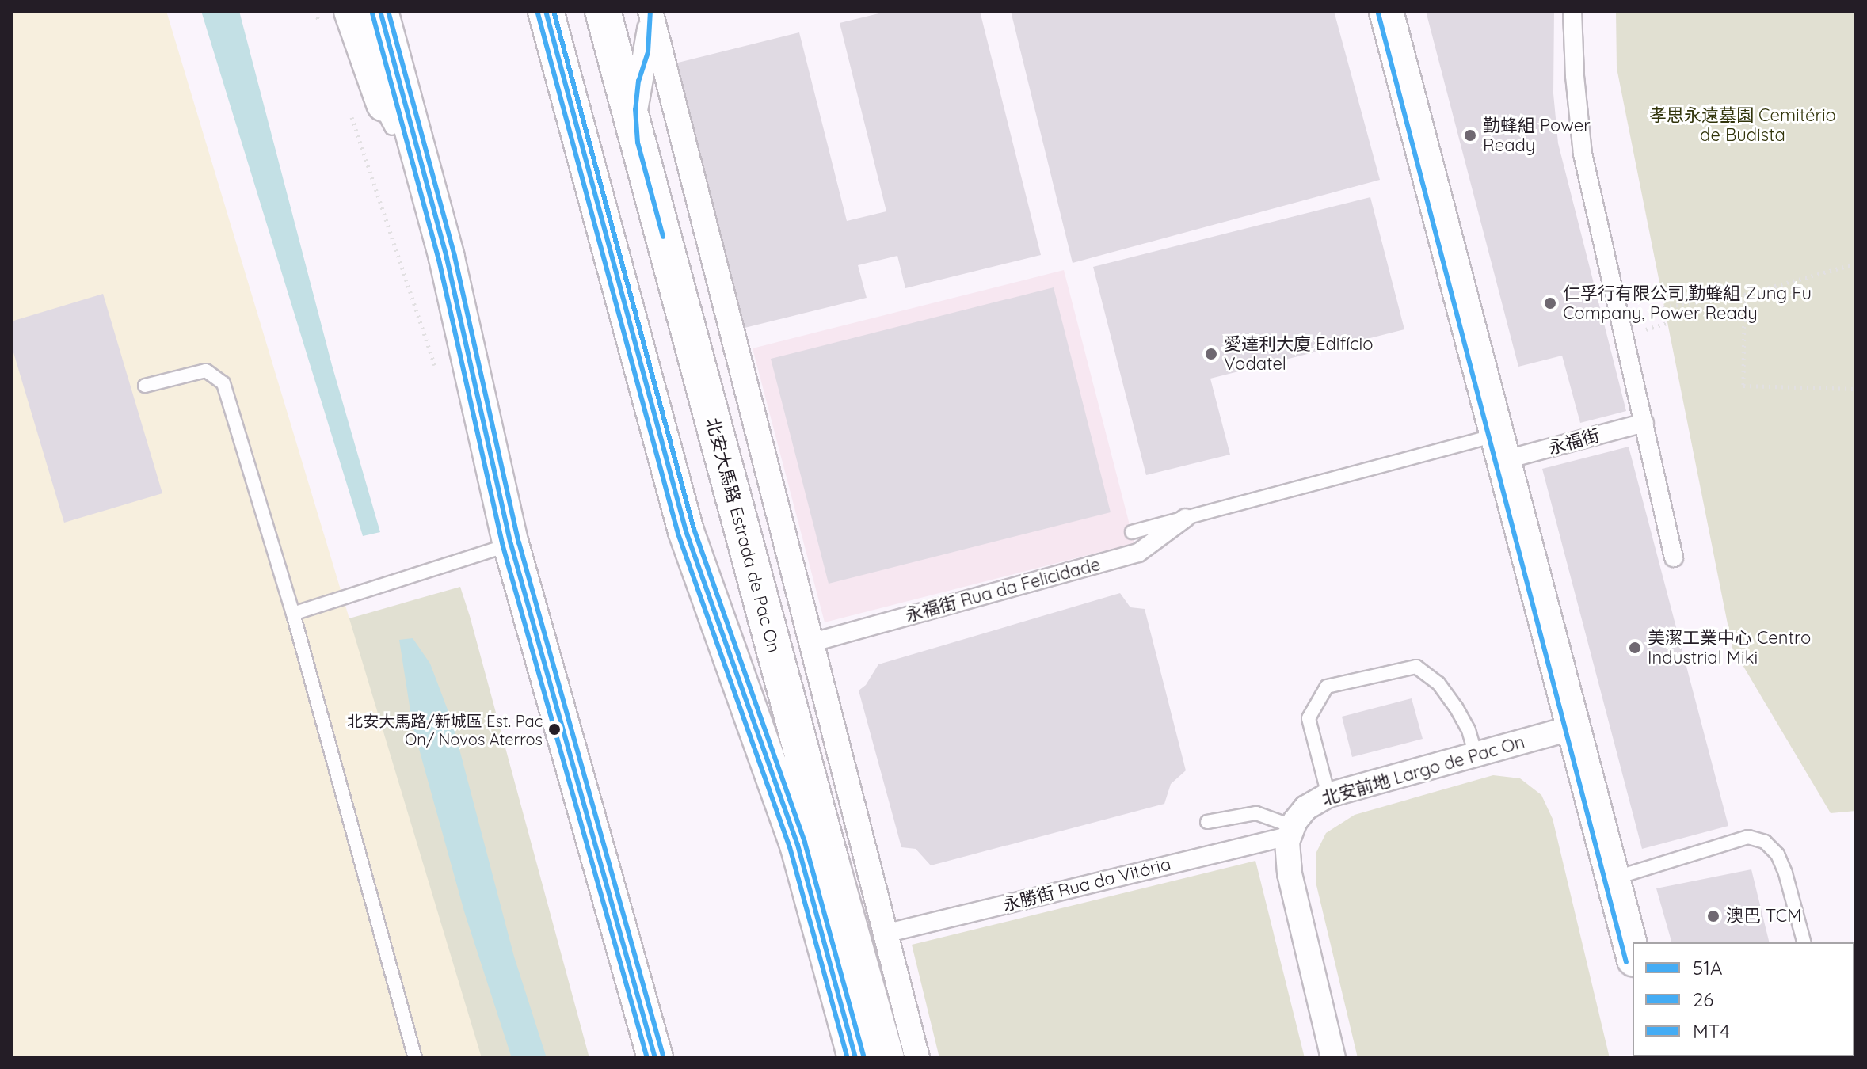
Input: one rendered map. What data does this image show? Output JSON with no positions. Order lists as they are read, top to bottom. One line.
{"streets":{"main road":["北安大馬路 Estrada de Pac On"],"street":["永福街","永福街 Rua da Felicidade","北安前地 Largo de Pac On","永勝街 Rua da Vitória"]},"crossings":[["永福街","永福街 Rua da Felicidade"],["北安前地 Largo de Pac On","永勝街 Rua da Vitória"]],"parks":["孝思永遠墓園 Cemitério de Budista"],"places":["勤蜂組 Power Ready","仁孚行有限公司,勤蜂組 Zung Fu Company, Power Ready","愛達利大廈 Edifício Vodatel","美潔工業中心 Centro Industrial Miki","北安大馬路/新城區 Est. Pac On/ Novos Aterros","澳巴 TCM"],"lines":["transit line 51A","transit line MT4","transit line 26"],"legend":["51A","26","MT4"]}
